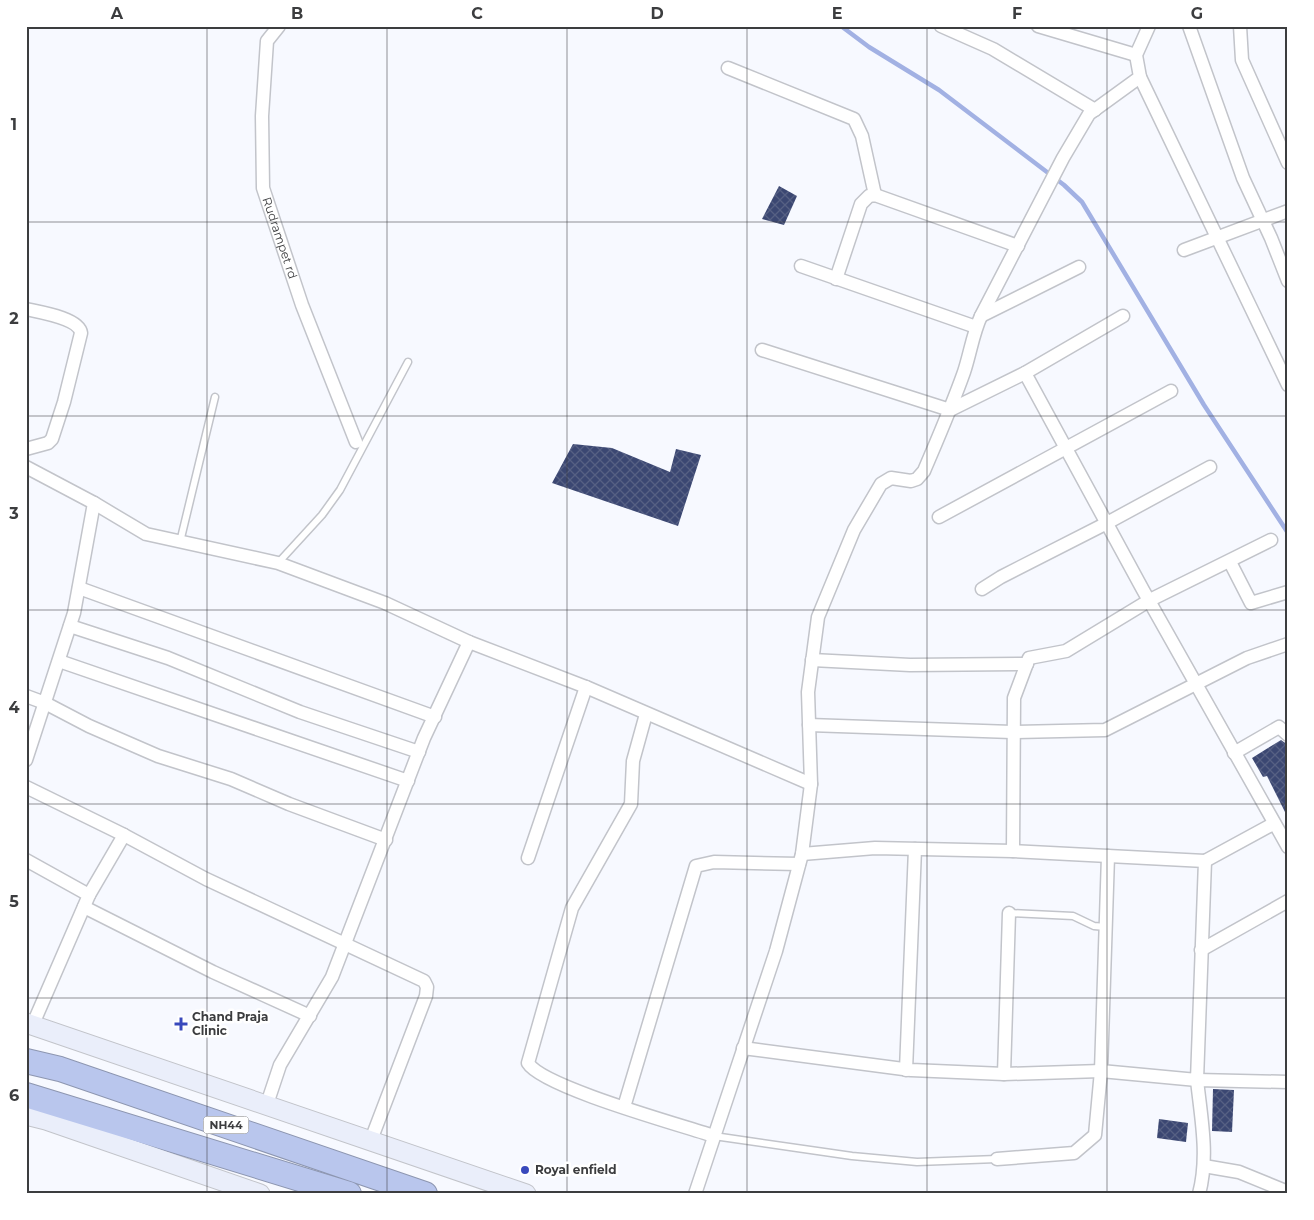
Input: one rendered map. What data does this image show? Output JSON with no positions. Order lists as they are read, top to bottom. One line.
{"streets":{"highway":["NH44"],"street":["Rudrampet rd"]},"places":{"health":["Chand Praja Clinic"],"other":["Royal enfield"]},"grid":{"columns":["A","B","C","D","E","F","G"],"rows":["1","2","3","4","5","6"]}}
